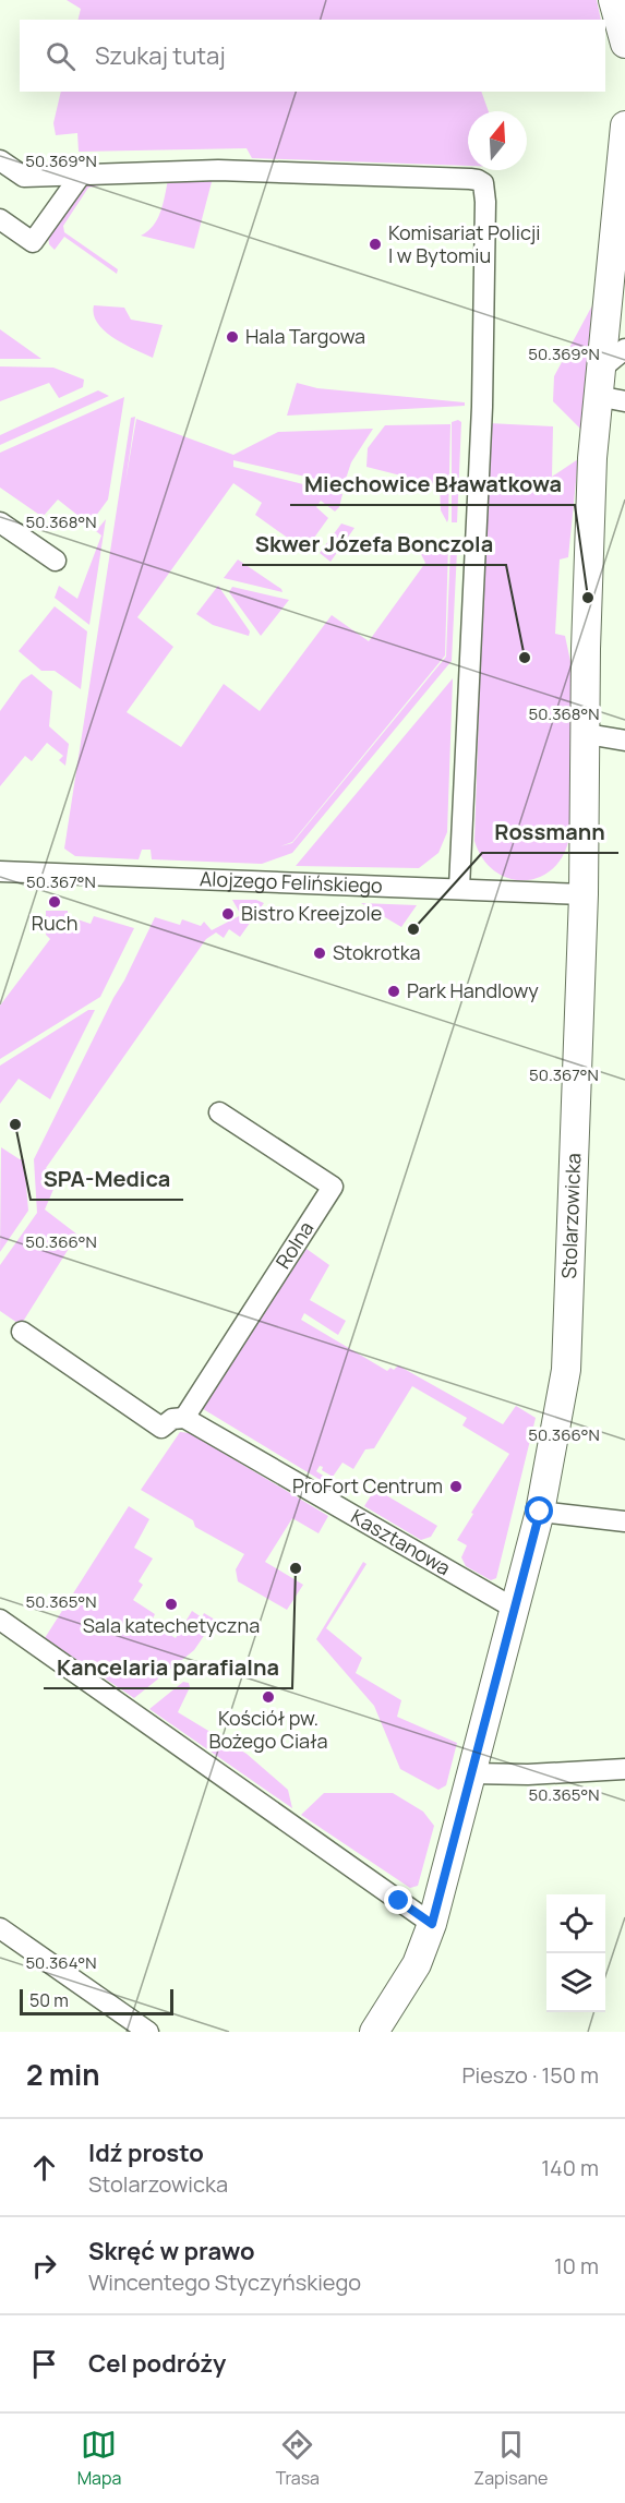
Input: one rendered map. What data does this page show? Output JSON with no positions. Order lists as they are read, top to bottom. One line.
{"streets":{"street":["Alojzego Felińskiego","Stolarzowicka","Rolna","Kasztanowa"]},"crossings":[["Alojzego Felińskiego","Stolarzowicka"],["Stolarzowicka","Kasztanowa"],["Rolna","Kasztanowa"]],"places":["Komisariat Policji I w Bytomiu","Hala Targowa","Miechowice Bławatkowa","Skwer Józefa Bonczola","Ruch","Bistro Kreejzole","Rossmann","Stokrotka","Park Handlowy","SPA-Medica","ProFort Centrum","Kancelaria parafialna","Sala katechetyczna","Kościół pw. Bożego Ciała"],"scale_bar":"50 m","north":"top","page":{"search":"Szukaj tutaj","scale":"50 m","heading":["2 min","Pieszo · 150 m"],"list":[["Idź prosto","Stolarzowicka","140 m"],["Skręć w prawo","Wincentego Styczyńskiego","10 m"],"Cel podróży"],"nav":["Mapa","Trasa","Zapisane"]},"coordinates":["50.369°N","50.368°N","50.367°N","50.366°N","50.365°N","50.364°N"]}
